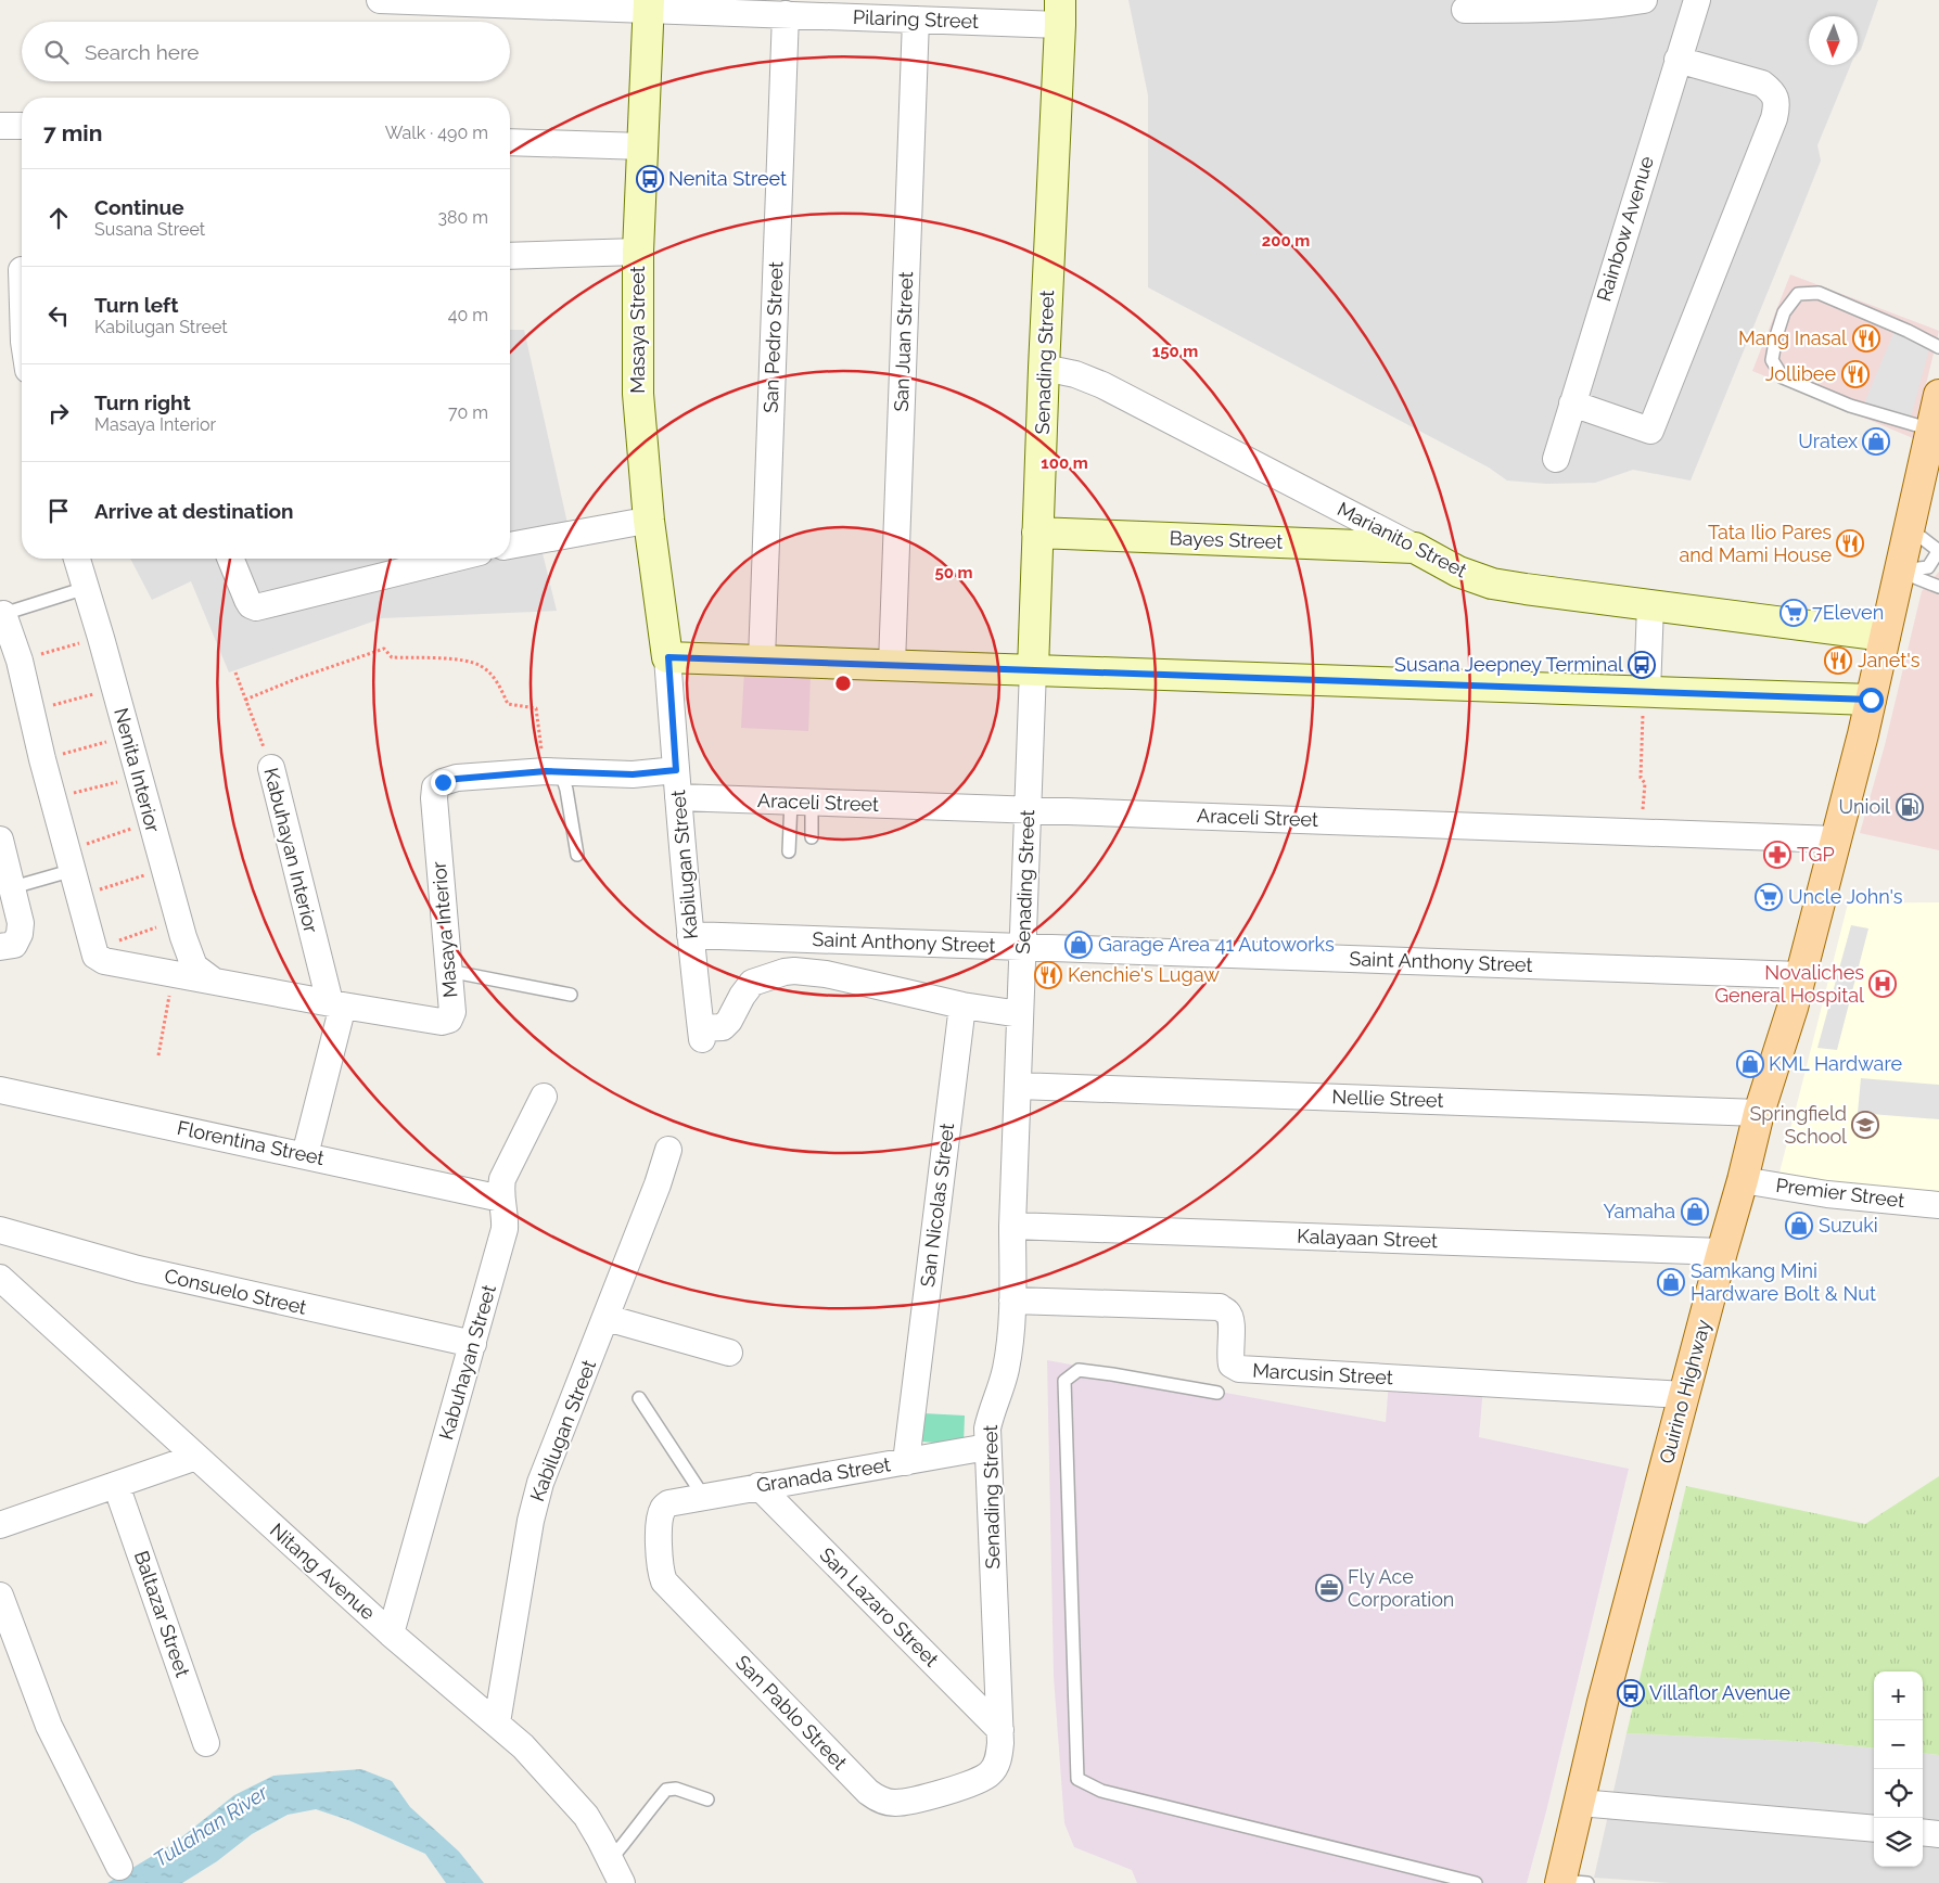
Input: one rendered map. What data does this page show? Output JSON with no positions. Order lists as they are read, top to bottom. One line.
{"streets":{"main road":["Quirino Highway"],"street":["Pilaring Street","Rainbow Avenue","Masaya Street","San Pedro Street","San Juan Street","Senading Street","Bayes Street","Marianito Street","Nenita Interior","Araceli Street","Kabuhayan Interior","Kabilugan Street","Masaya Interior","Saint Anthony Street","Nellie Street","Florentina Street","Premier Street","San Nicolas Street","Kalayaan Street","Consuelo Street","Kabuhayan Street","Marcusin Street","Granada Street","Nitang Avenue","San Lazaro Street","Baltazar Street","San Pablo Street"]},"crossings":[["Pilaring Street","Masaya Street"],["Pilaring Street","San Pedro Street"],["Pilaring Street","San Juan Street"],["Pilaring Street","Senading Street"],["Masaya Street","Kabilugan Street"],["Senading Street","Bayes Street"],["Senading Street","Marianito Street"],["Senading Street","Araceli Street"],["Senading Street","Saint Anthony Street"],["Senading Street","Nellie Street"],["Senading Street","Kalayaan Street"],["Senading Street","Marcusin Street"],["Senading Street","Granada Street"],["Senading Street","San Lazaro Street"],["Senading Street","San Pablo Street"],["Bayes Street","Marianito Street"],["Marianito Street","Quirino Highway"],["Nenita Interior","Masaya Interior"],["Araceli Street","Kabilugan Street"],["Araceli Street","Quirino Highway"],["Kabuhayan Interior","Masaya Interior"],["Kabuhayan Interior","Florentina Street"],["Kabilugan Street","Masaya Interior"],["Kabilugan Street","Saint Anthony Street"],["Kabilugan Street","San Nicolas Street"],["Kabilugan Street","Nitang Avenue"],["Saint Anthony Street","Quirino Highway"],["Nellie Street","Quirino Highway"],["Florentina Street","Kabuhayan Street"],["Premier Street","Quirino Highway"],["San Nicolas Street","Granada Street"],["Kalayaan Street","Quirino Highway"],["Consuelo Street","Kabuhayan Street"],["Kabuhayan Street","Nitang Avenue"],["Marcusin Street","Quirino Highway"],["Granada Street","San Lazaro Street"],["Granada Street","San Pablo Street"]],"water":["Tullahan River"],"places":{"bus stop":["Nenita Street","Susana Jeepney Terminal","Villaflor Avenue"],"restaurant":["Mang Inasal","Jollibee","Tata Ilio Pares and Mami House","Janet's","Kenchie's Lugaw"],"shop":["Uratex","Garage Area 41 Autoworks","KML Hardware","Yamaha","Suzuki","Samkang Mini Hardware Bolt & Nut"],"supermarket":["7Eleven","Uncle John's"],"fuel station":["Unioil"],"pharmacy":["TGP"],"hospital":["Novaliches General Hospital"],"school or university":["Springfield School"],"office":["Fly Ace Corporation"]},"north":"bottom","page":{"search":"Search here","heading":["7 min","Walk · 490 m"],"list":[["Continue","Susana Street","380 m"],["Turn left","Kabilugan Street","40 m"],["Turn right","Masaya Interior","70 m"],"Arrive at destination"],"map_buttons":["+","−"]},"rings":["200 m","150 m","100 m","50 m"]}
